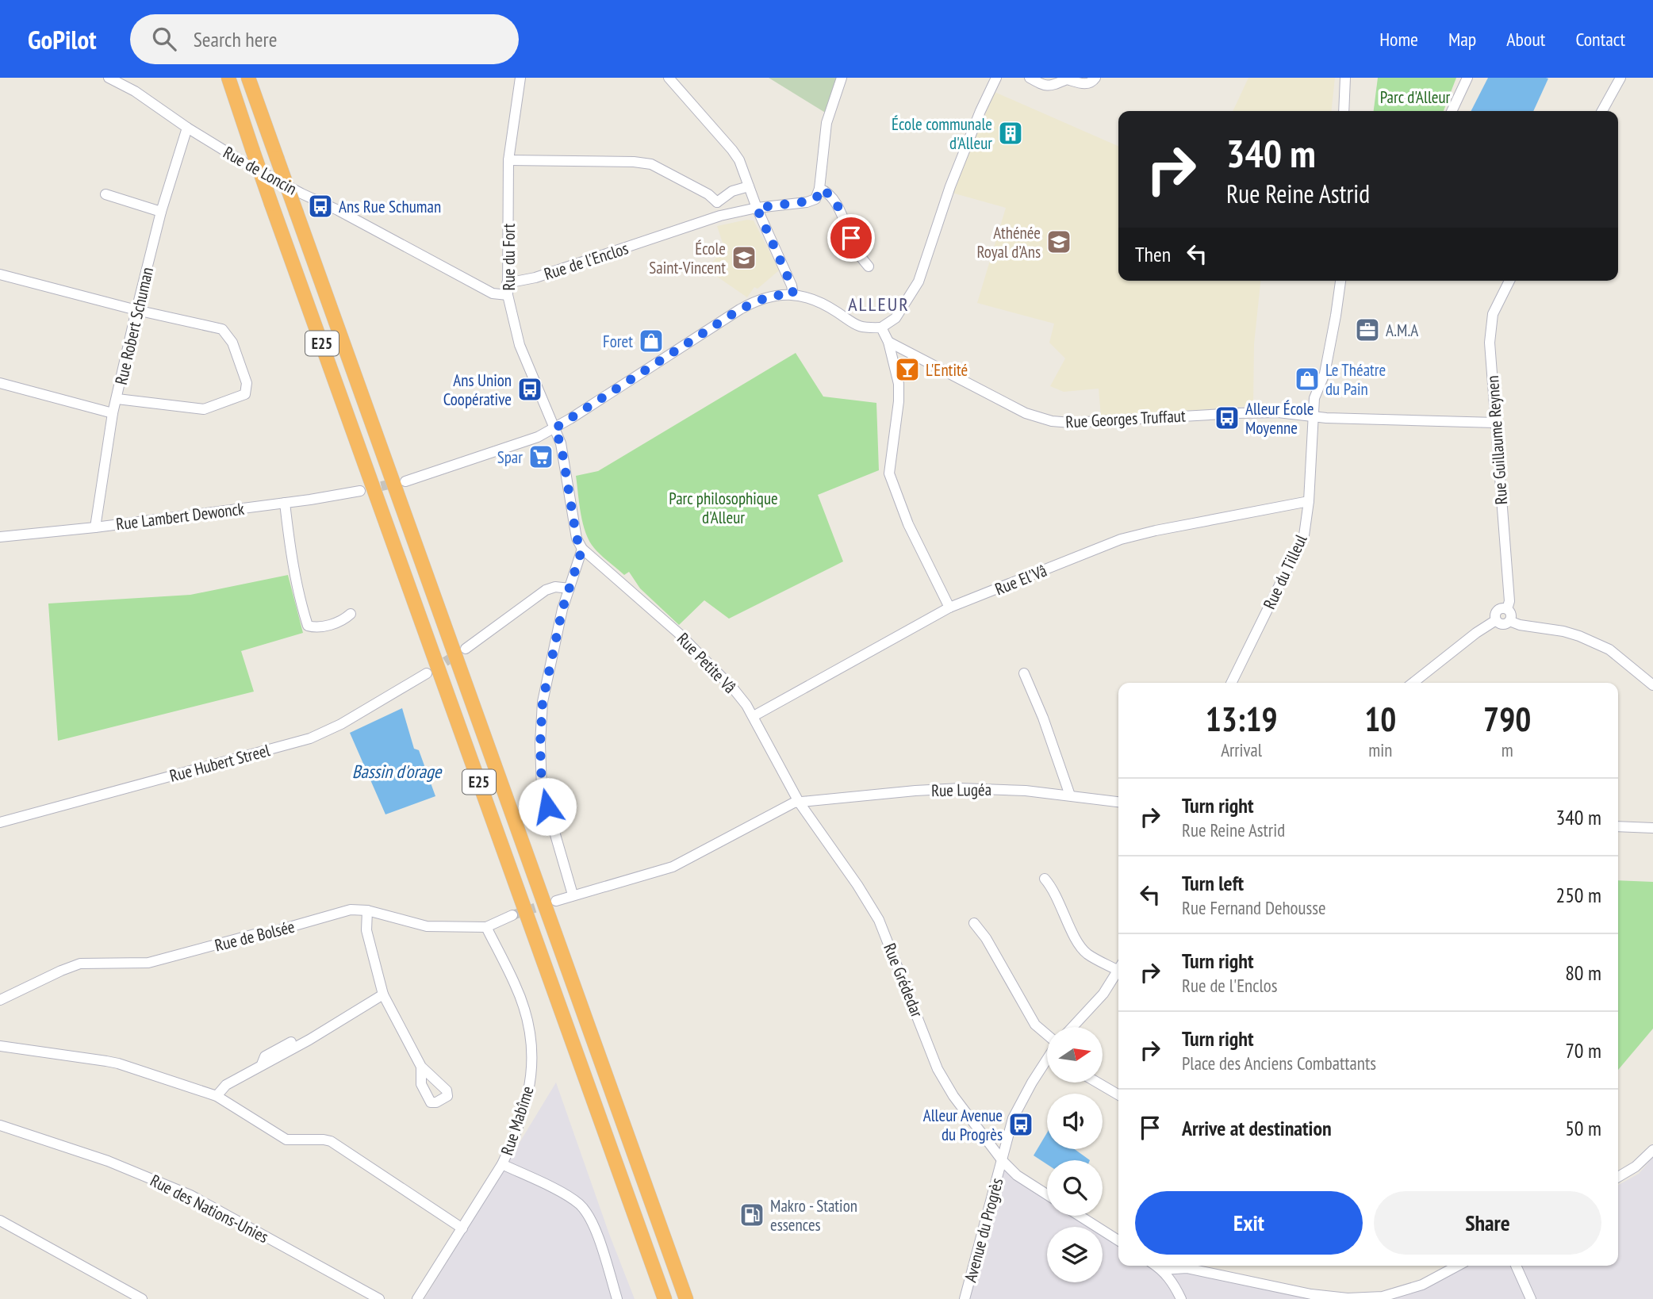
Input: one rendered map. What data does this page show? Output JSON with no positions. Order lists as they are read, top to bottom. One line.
{"streets":{"highway":["E25"],"street":["Rue de Loncin","Rue du Fort","Rue de l'Enclos","Rue Robert Schuman","Rue Georges Truffaut","Rue Guillaume Reynen","Rue Lambert Dewonck","Rue du Tilleul","Rue El'Vâ","Rue Petite Vâ","Rue Hubert Streel","Rue Lugéa","Rue de Bolsée","Rue Grédedar","Rue Mabîme","Rue des Nations-Unies","Avenue du Progrès"]},"crossings":[["Rue de Loncin","Rue du Fort"],["Rue de Loncin","Rue Robert Schuman"],["Rue du Fort","Rue de l'Enclos"],["Rue du Fort","Rue Petite Vâ"],["Rue Robert Schuman","Rue Lambert Dewonck"],["Rue Georges Truffaut","Rue Guillaume Reynen"],["Rue Georges Truffaut","Rue du Tilleul"],["Rue du Tilleul","Rue El'Vâ"],["Rue El'Vâ","Rue Petite Vâ"],["Rue Petite Vâ","Rue Lugéa"],["Rue Petite Vâ","Rue Grédedar"],["Rue Lugéa","Rue Grédedar"],["Rue de Bolsée","Rue Mabîme"],["Rue Grédedar","Avenue du Progrès"]],"districts":["ALLEUR"],"water":["Bassin d'orage"],"parks":["Parc d'Alleur","Parc philosophique d'Alleur"],"places":{"building":["École communale d'Alleur"],"bus stop":["Ans Rue Schuman","Ans Union Coopérative","Alleur École Moyenne","Alleur Avenue du Progrès"],"school or university":["Athénée Royal d’Ans","École Saint-Vincent"],"office":["A.M.A"],"shop":["Foret","Le Théatre du Pain"],"bar":["L'Entité"],"supermarket":["Spar"],"fuel station":["Makro - Station essences"]},"north":"right","page":{"header":"GoPilot","search":"Search here","nav":["Home","Map","About","Contact"],"turn":["340 m","Rue Reine Astrid"],"then":"Then","eta":["13:19","Arrival","10","min","790","m"],"list":[{"name":"Turn right","note":"Rue Reine Astrid","value":"340 m"},{"name":"Turn left","note":"Rue Fernand Dehousse","value":"250 m"},{"name":"Turn right","note":"Rue de l'Enclos","value":"80 m"},{"name":"Turn right","note":"Place des Anciens Combattants","value":"70 m"},{"name":"Arrive at destination","value":"50 m"}],"buttons":["Exit","Share"]}}
